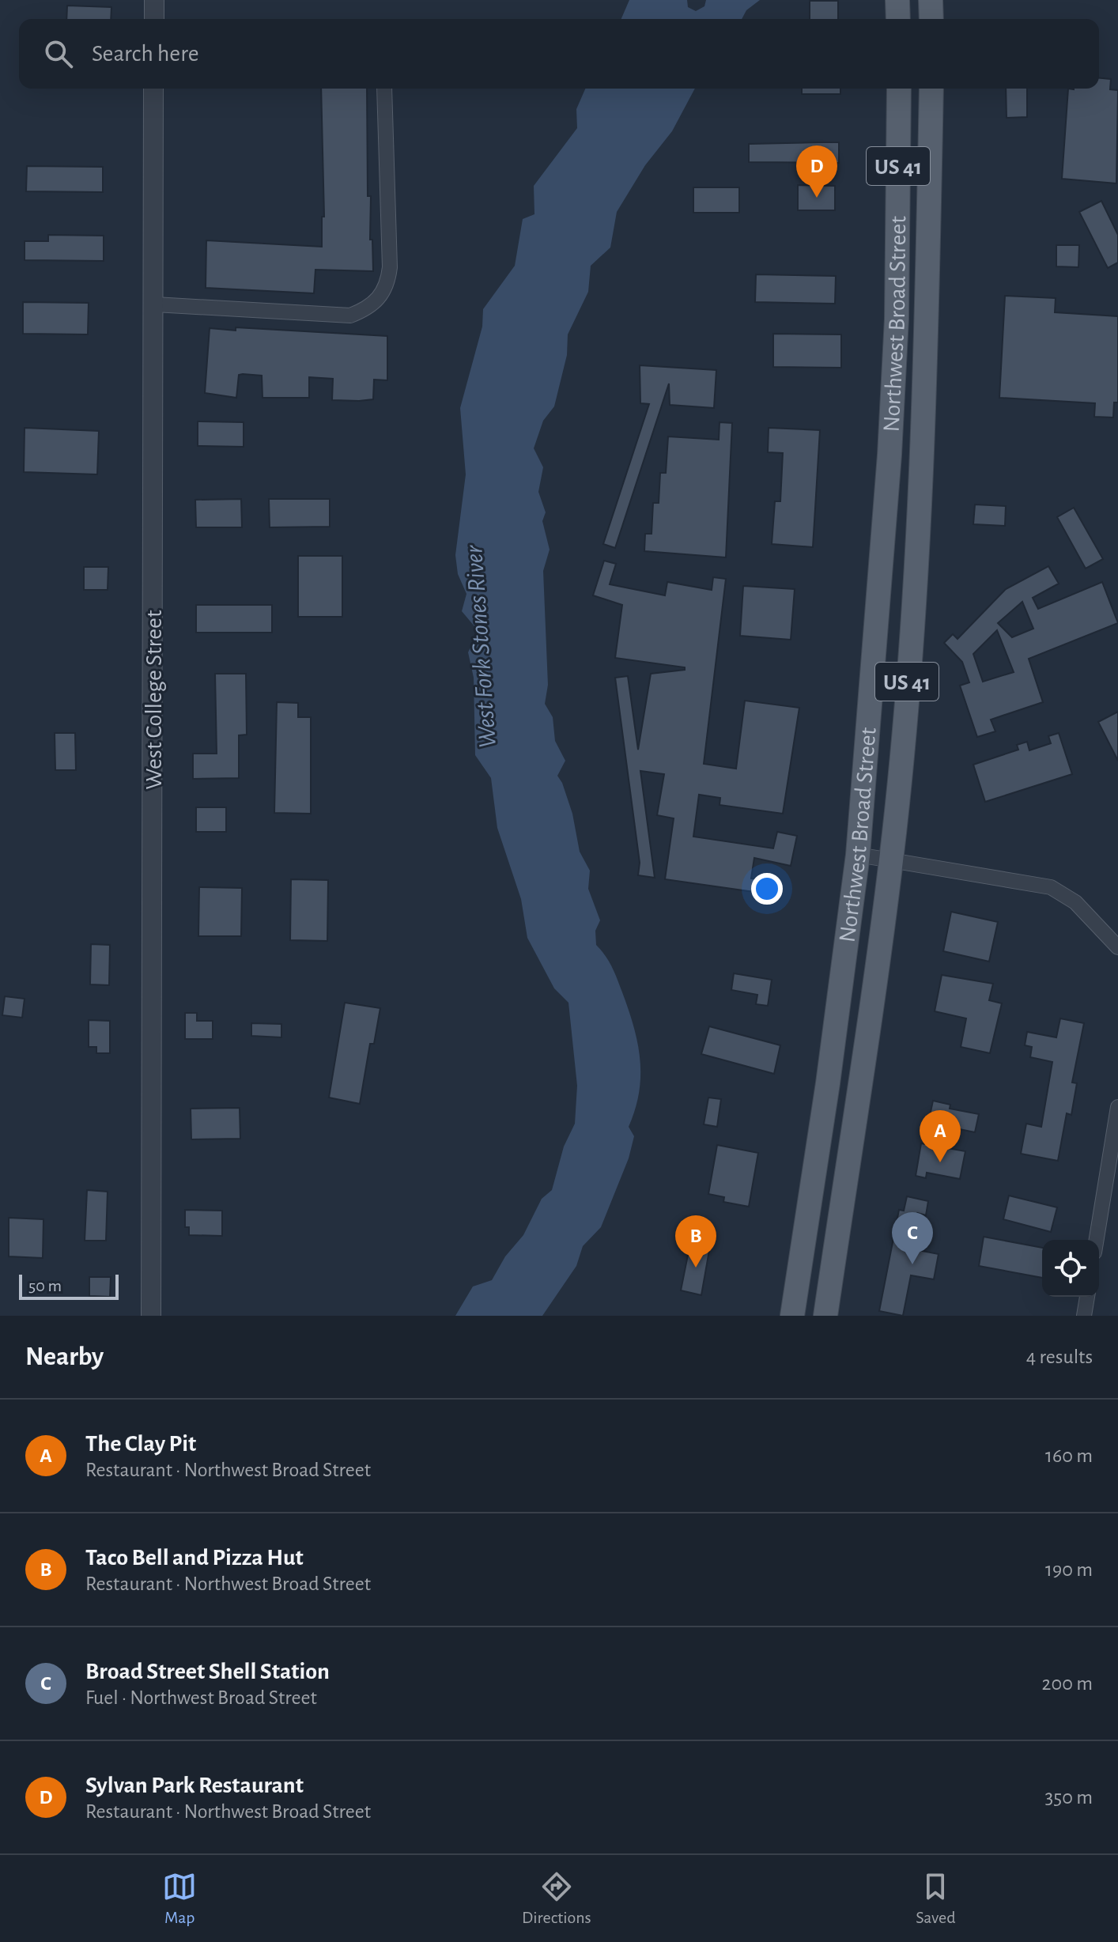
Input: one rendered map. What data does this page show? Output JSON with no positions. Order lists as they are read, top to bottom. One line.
{"streets":{"main road":["US 41","Northwest Broad Street"],"street":["West College Street"]},"water":["West Fork Stones River"],"scale_bar":"50 m","page":{"search":"Search here","pins":["D","A","C","B"],"scale":"50 m","heading":["Nearby","4 results"],"list":[{"mark":"A","name":"The Clay Pit","note":"Restaurant · Northwest Broad Street","value":"160 m"},{"mark":"B","name":"Taco Bell and Pizza Hut","note":"Restaurant · Northwest Broad Street","value":"190 m"},{"mark":"C","name":"Broad Street Shell Station","note":"Fuel · Northwest Broad Street","value":"200 m"},{"mark":"D","name":"Sylvan Park Restaurant","note":"Restaurant · Northwest Broad Street","value":"350 m"}],"nav":["Map","Directions","Saved"]}}
